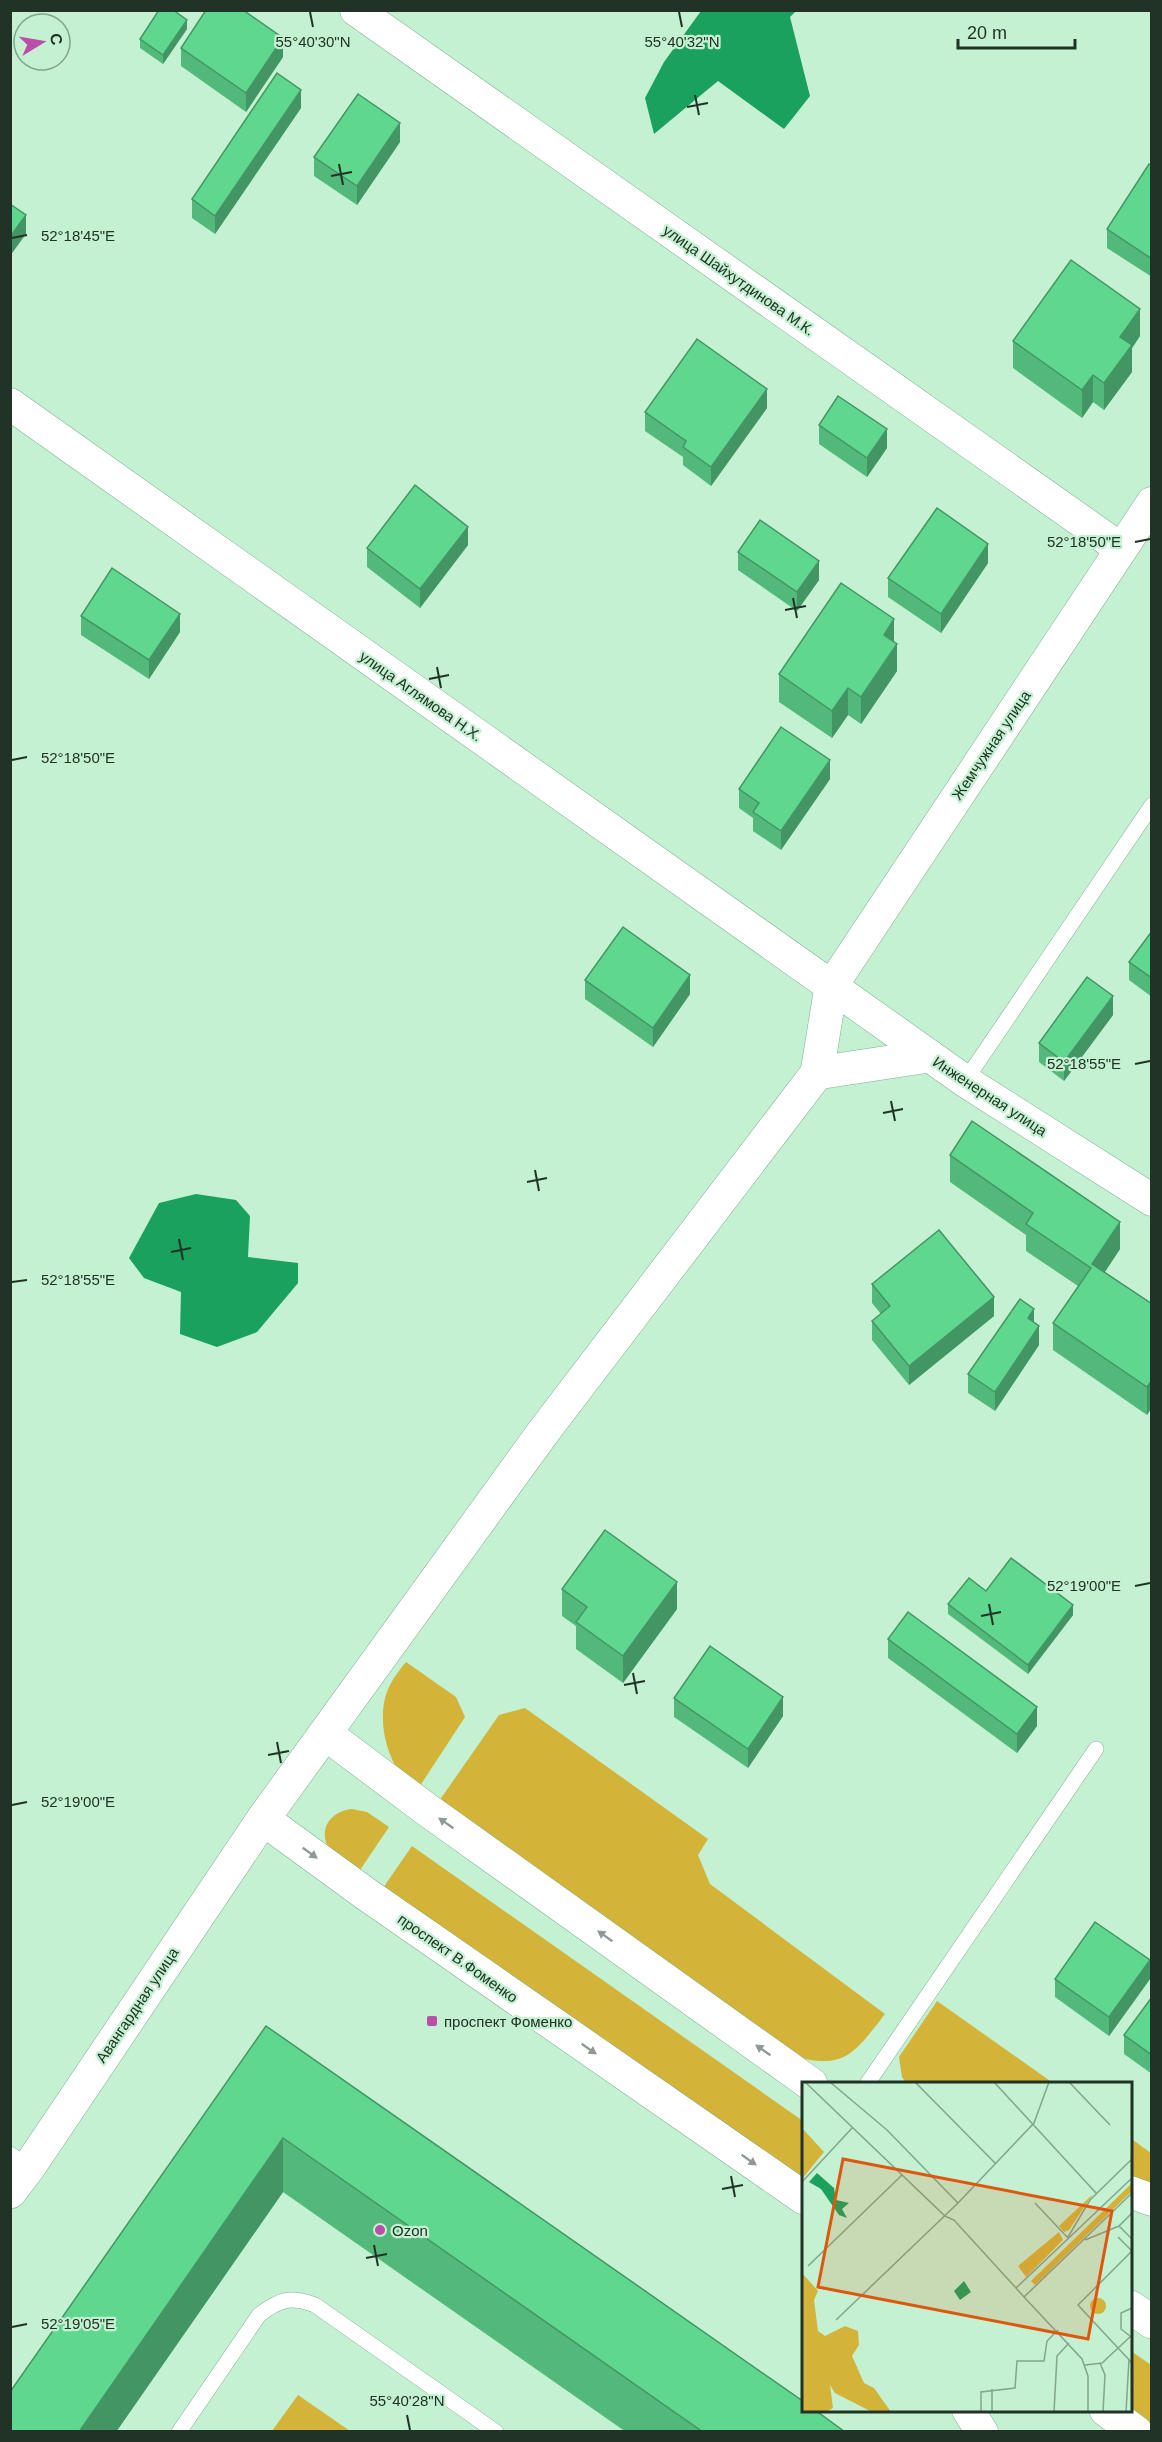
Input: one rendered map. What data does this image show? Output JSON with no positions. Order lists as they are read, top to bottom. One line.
{"streets":{"street":["улица Шайхутдинова М.К.","улица Аглямова Н.Х.","Жемчужная улица","Инженерная улица","проспект В.Фоменко","Авангардная улица"]},"crossings":[["улица Шайхутдинова М.К.","Жемчужная улица"],["улица Аглямова Н.Х.","Жемчужная улица"],["улица Аглямова Н.Х.","Инженерная улица"],["Жемчужная улица","Инженерная улица"],["проспект В.Фоменко","Авангардная улица"]],"places":{"transit":["проспект Фоменко"],"other":["Ozon"]},"scale_bar":"20 m","north":"right","coordinates":["55°40'30\"N","55°40'32\"N","52°18'45\"E","52°18'50\"E","52°18'55\"E","52°19'00\"E","52°19'05\"E","55°40'28\"N"]}
